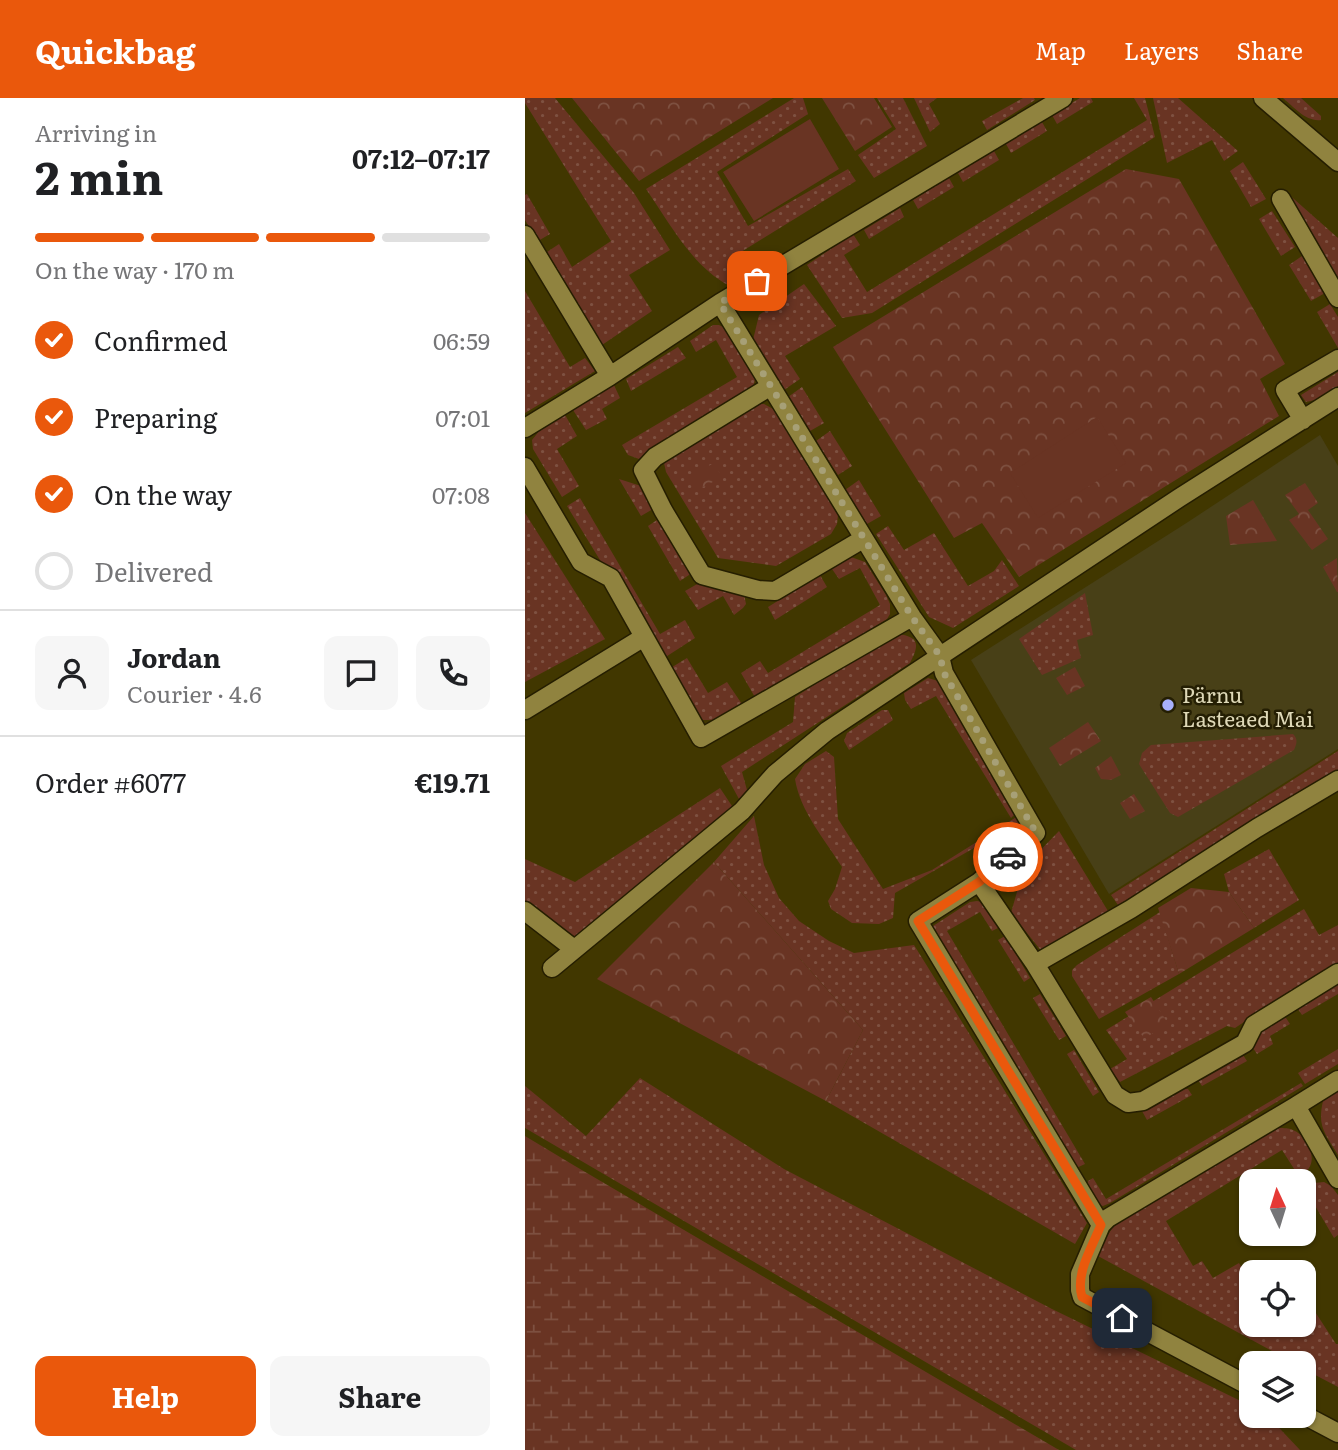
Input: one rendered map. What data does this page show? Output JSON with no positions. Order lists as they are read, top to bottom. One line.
{"places":["Pärnu Lasteaed Mai"],"north":"top","page":{"header":"Quickbag","nav":["Map","Layers","Share"],"heading":["2 min","Arriving in","07:12–07:17"],"panel":["Jordan","Courier · 4.6","Order #6077","€19.71"],"bar":"On the way · 170 m","list":[["Confirmed","06:59"],["Preparing","07:01"],["On the way","07:08"],"Delivered"],"buttons":["Help","Share"]}}
